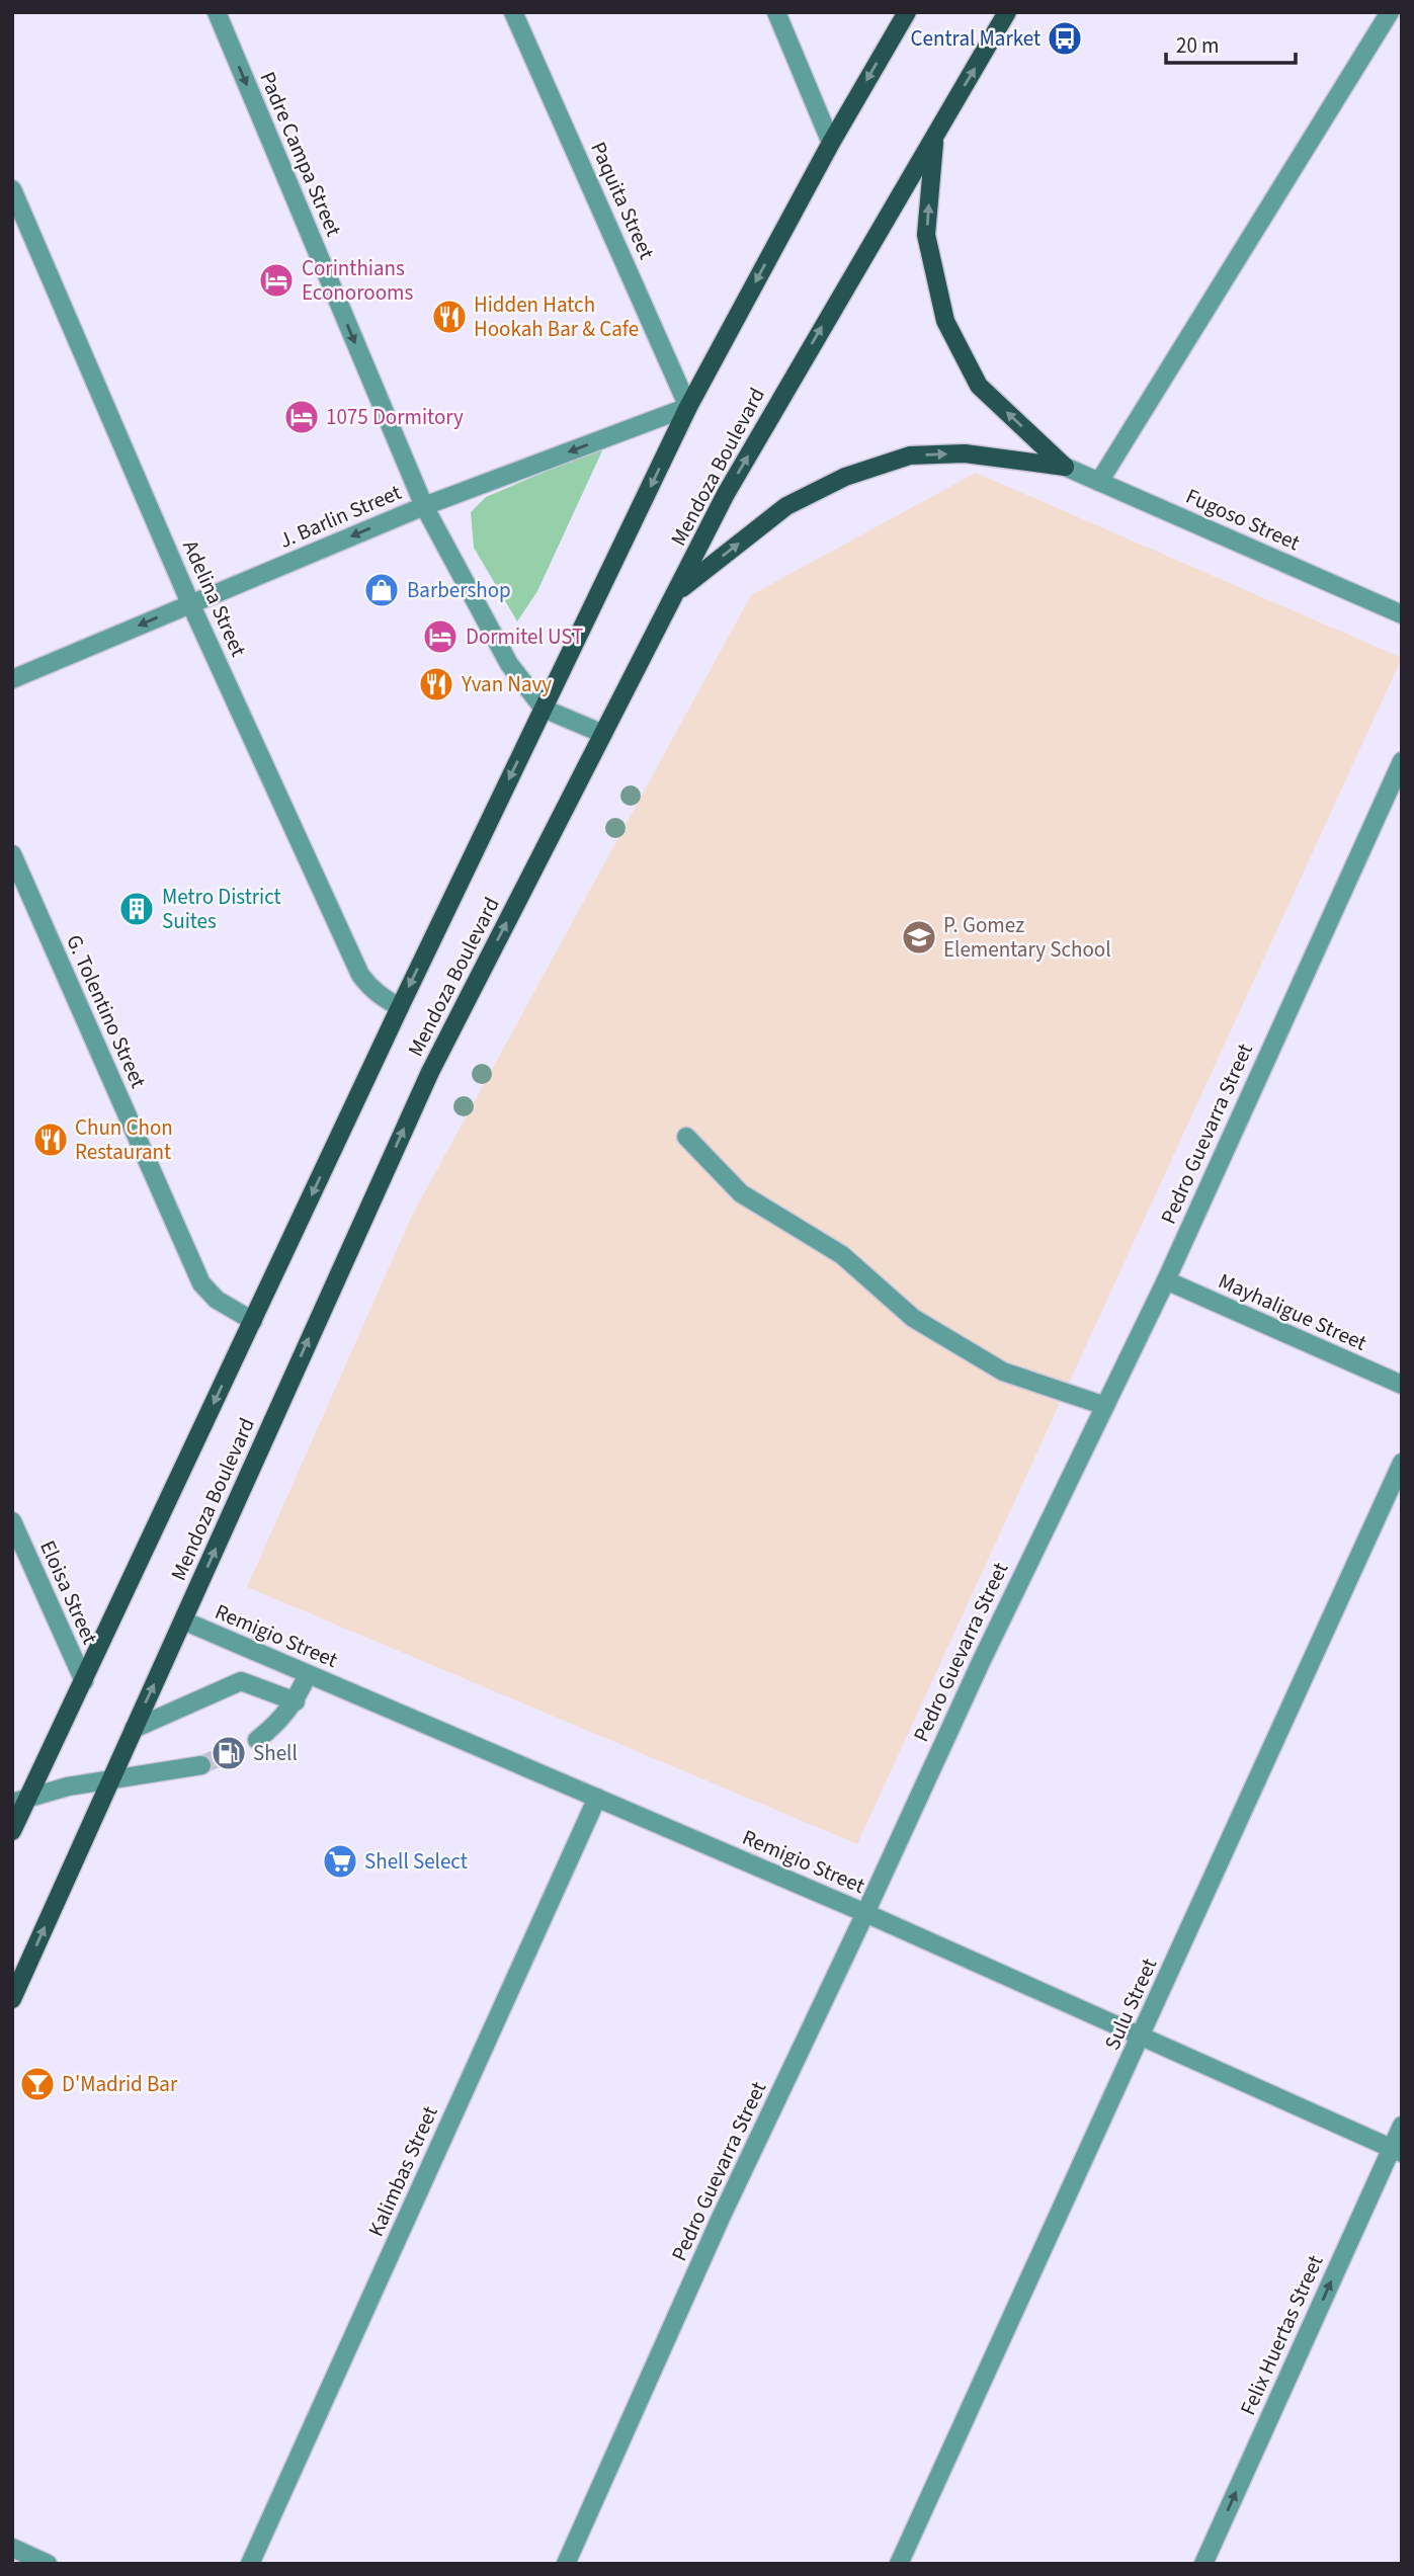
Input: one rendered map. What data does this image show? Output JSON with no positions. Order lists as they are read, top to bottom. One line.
{"streets":{"main road":["Mendoza Boulevard"],"street":["Padre Campa Street","Paquita Street","J. Barlin Street","Fugoso Street","Adelina Street","G. Tolentino Street","Pedro Guevarra Street","Mayhaligue Street","Eloisa Street","Remigio Street","Sulu Street","Kalimbas Street","Felix Huertas Street"]},"crossings":[["Padre Campa Street","Mendoza Boulevard"],["Padre Campa Street","J. Barlin Street"],["Paquita Street","Mendoza Boulevard"],["Paquita Street","J. Barlin Street"],["Mendoza Boulevard","J. Barlin Street"],["Mendoza Boulevard","Adelina Street"],["Mendoza Boulevard","G. Tolentino Street"],["Mendoza Boulevard","Eloisa Street"],["Mendoza Boulevard","Remigio Street"],["J. Barlin Street","Adelina Street"],["Pedro Guevarra Street","Mayhaligue Street"],["Pedro Guevarra Street","Remigio Street"],["Remigio Street","Sulu Street"],["Remigio Street","Kalimbas Street"],["Remigio Street","Felix Huertas Street"]],"one_way":["Padre Campa Street","J. Barlin Street","Felix Huertas Street"],"places":{"bus stop":["Central Market"],"hotel":["Corinthians Econorooms","1075 Dormitory","Dormitel UST"],"restaurant":["Hidden Hatch Hookah Bar & Cafe","Yvan Navy","Chun Chon Restaurant"],"shop":["Barbershop"],"building":["Metro District Suites"],"school or university":["P. Gomez Elementary School"],"fuel station":["Shell"],"supermarket":["Shell Select"],"bar":["D'Madrid Bar"]},"scale_bar":"20 m"}
